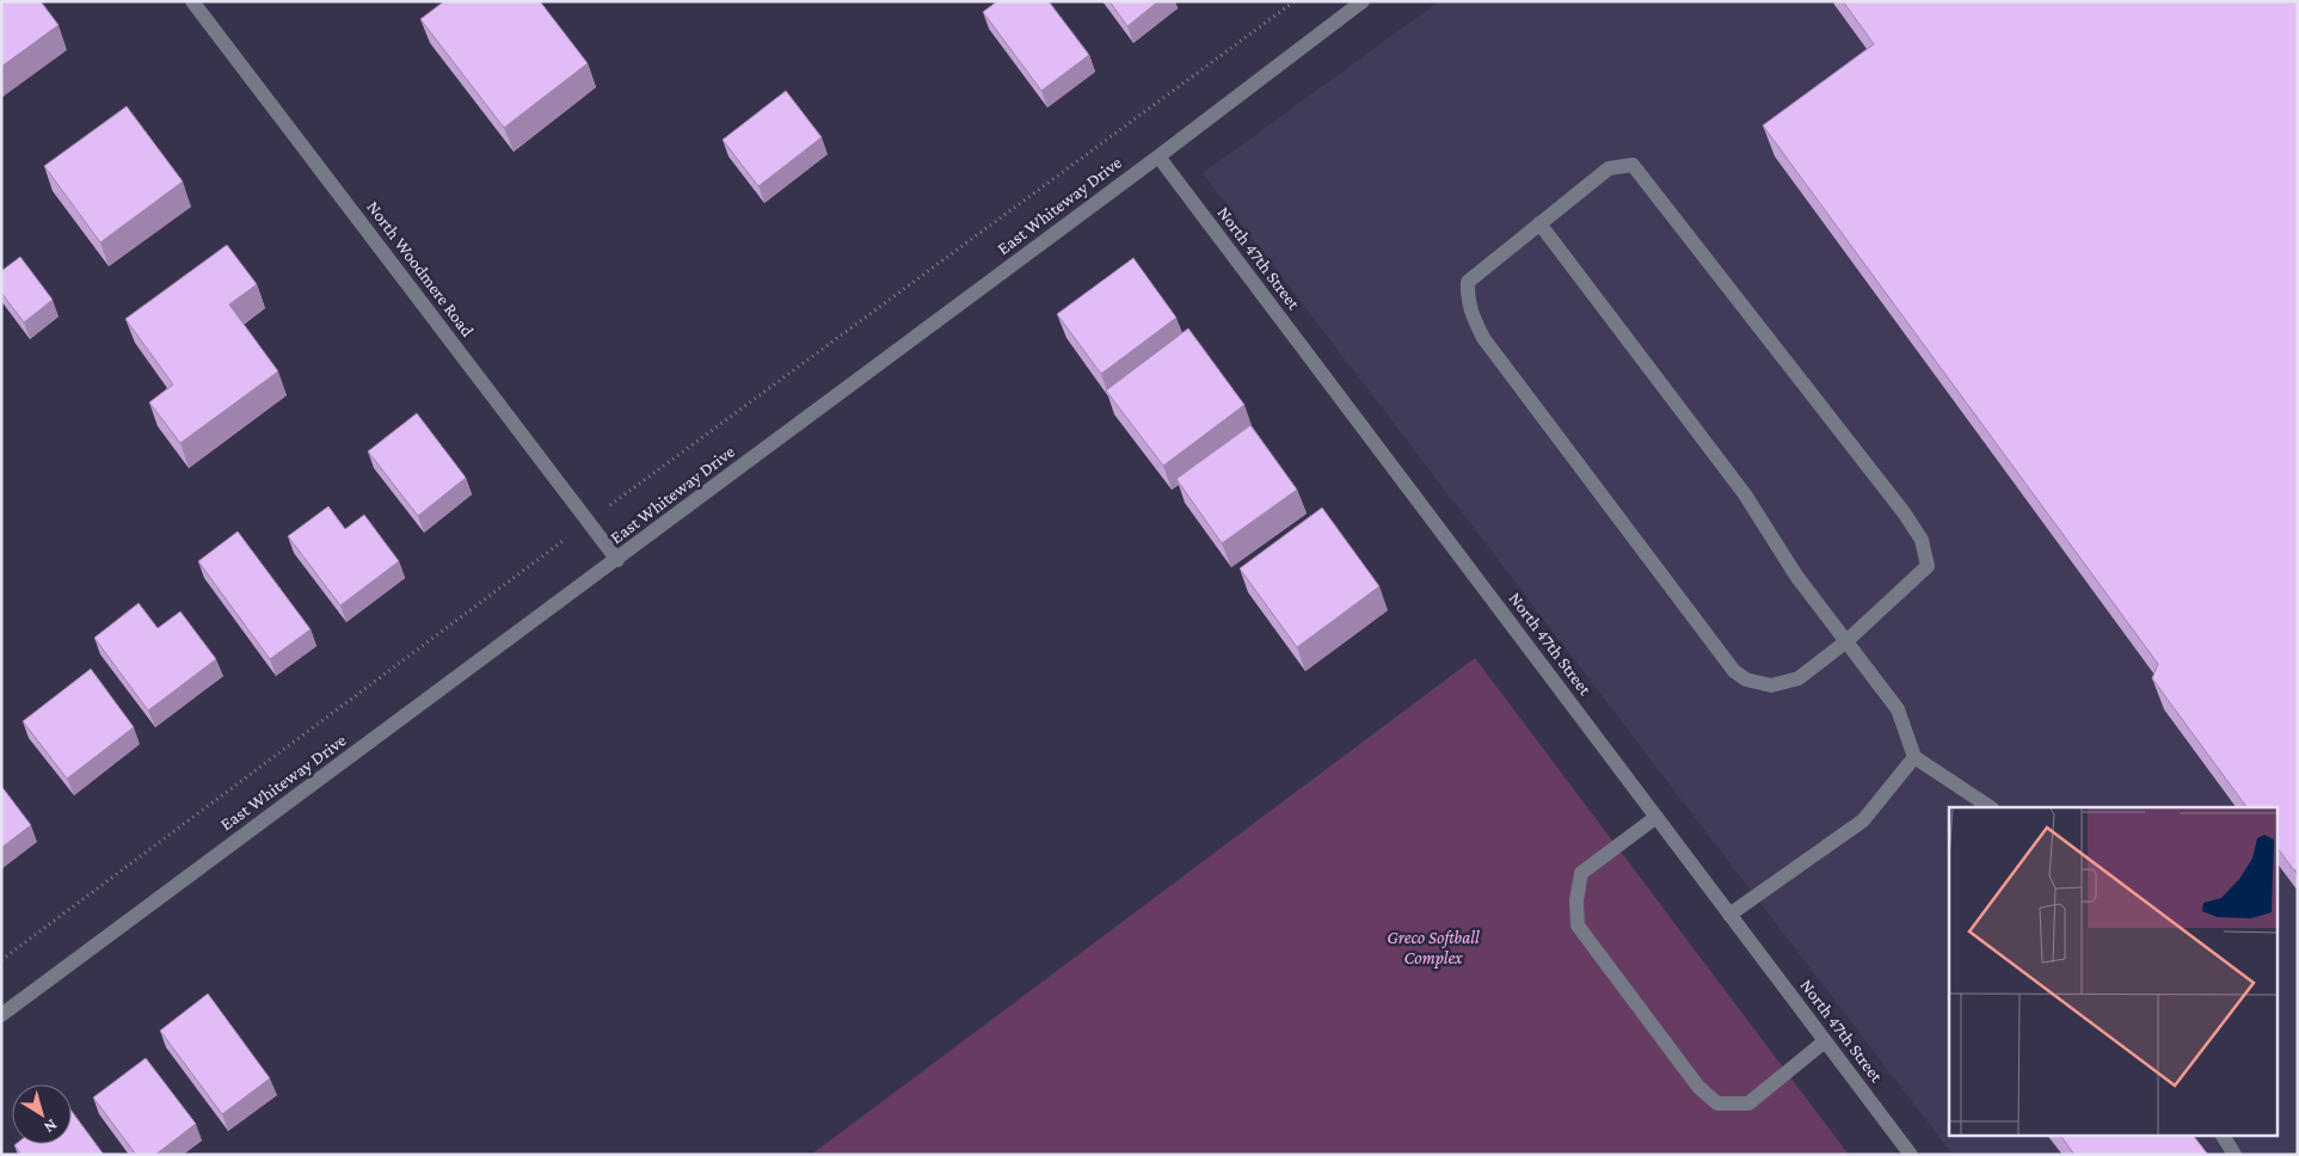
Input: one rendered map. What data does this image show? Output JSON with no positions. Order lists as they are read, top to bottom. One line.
{"streets":{"street":["East Whiteway Drive","North 47th Street","North Woodmere Road"]},"crossings":[["East Whiteway Drive","North 47th Street"],["East Whiteway Drive","North Woodmere Road"]],"parks":["Greco Softball Complex"],"north":"bottom right"}
